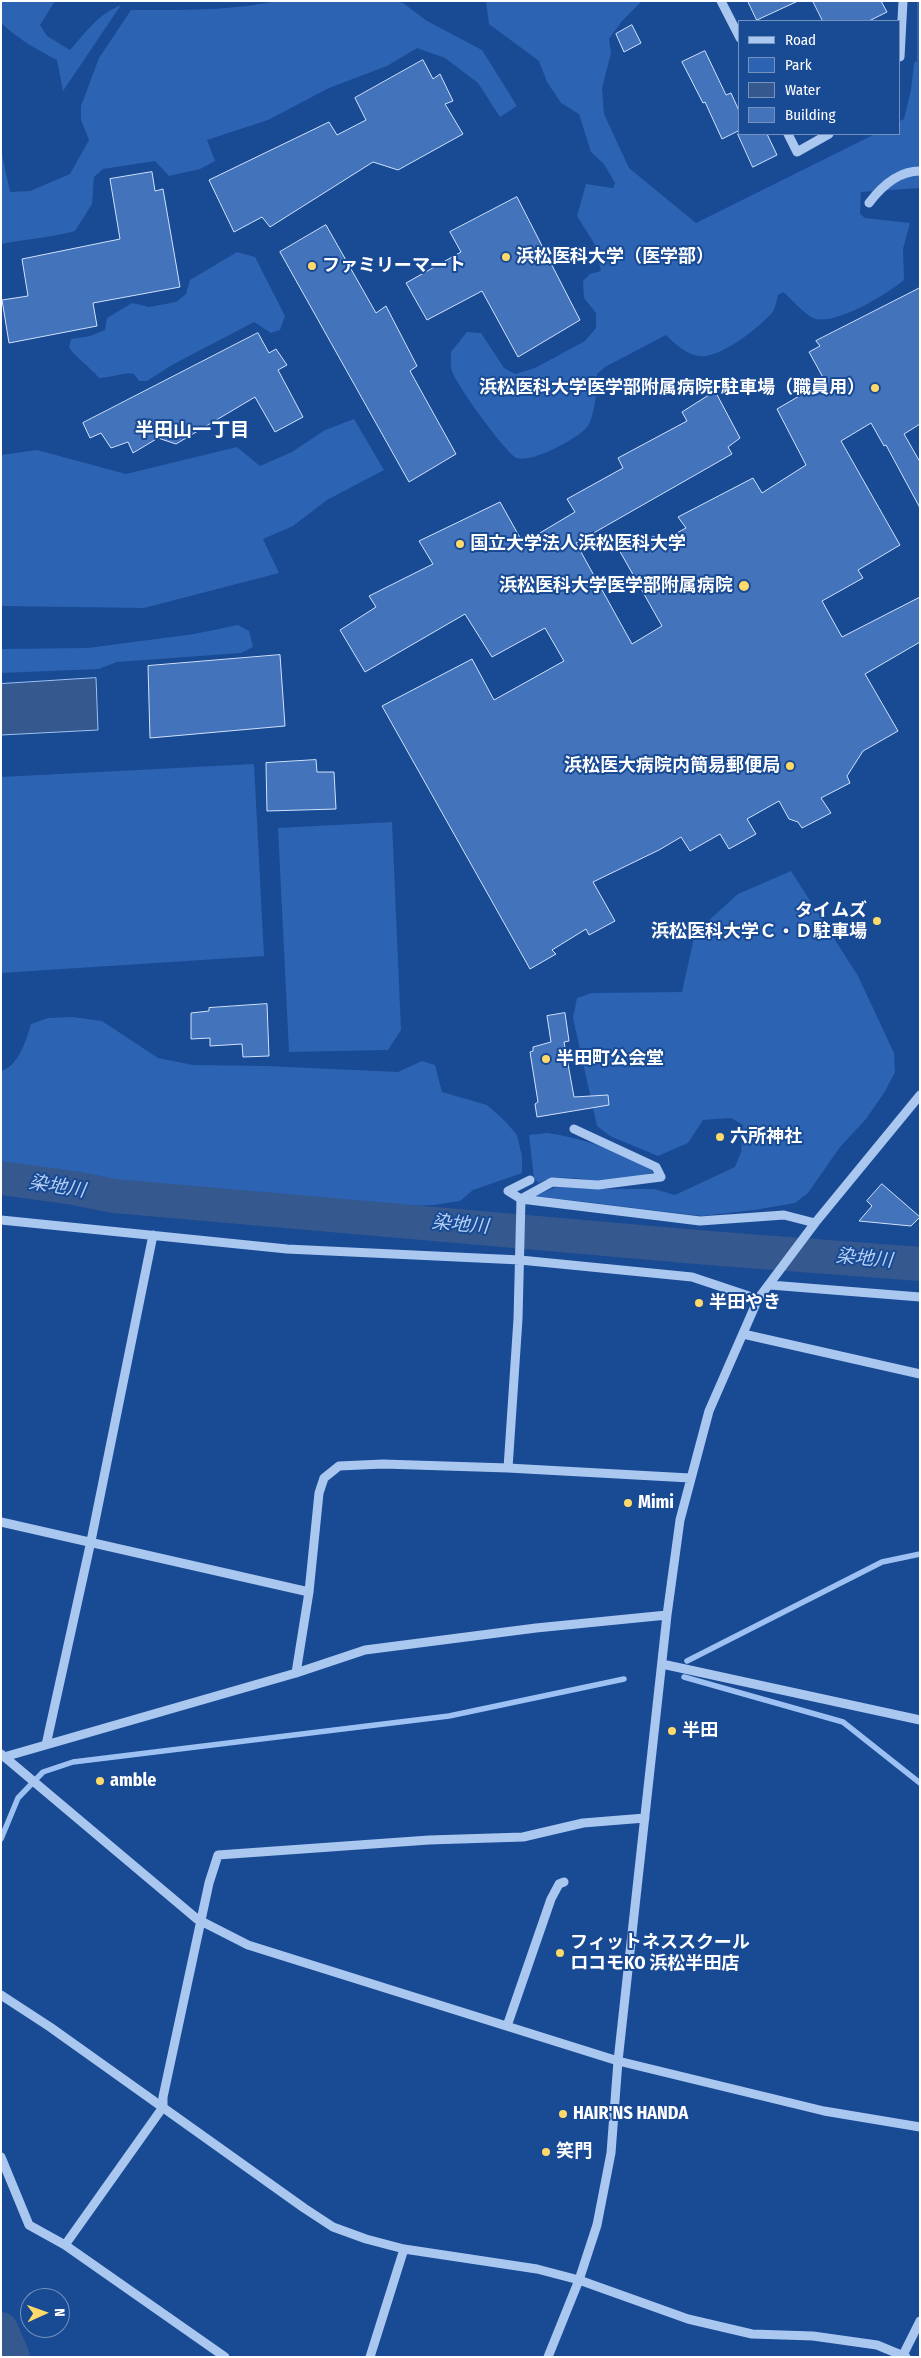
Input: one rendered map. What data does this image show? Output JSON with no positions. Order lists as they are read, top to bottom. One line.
{"districts":["半田山一丁目"],"water":["染地川"],"places":["浜松医科大学（医学部）","ファミリーマート","浜松医科大学医学部附属病院F駐車場（職員用）","国立大学法人浜松医科大学","浜松医科大学医学部附属病院","浜松医大病院内簡易郵便局","タイムズ 浜松医科大学Ｃ・Ｄ駐車場","半田町公会堂","六所神社","半田やき","Mimi","半田","amble","フィットネススクール ロコモKO 浜松半田店","HAIR'NS HANDA","笑門"],"legend":["Road","Park","Water","Building"],"north":"right"}
